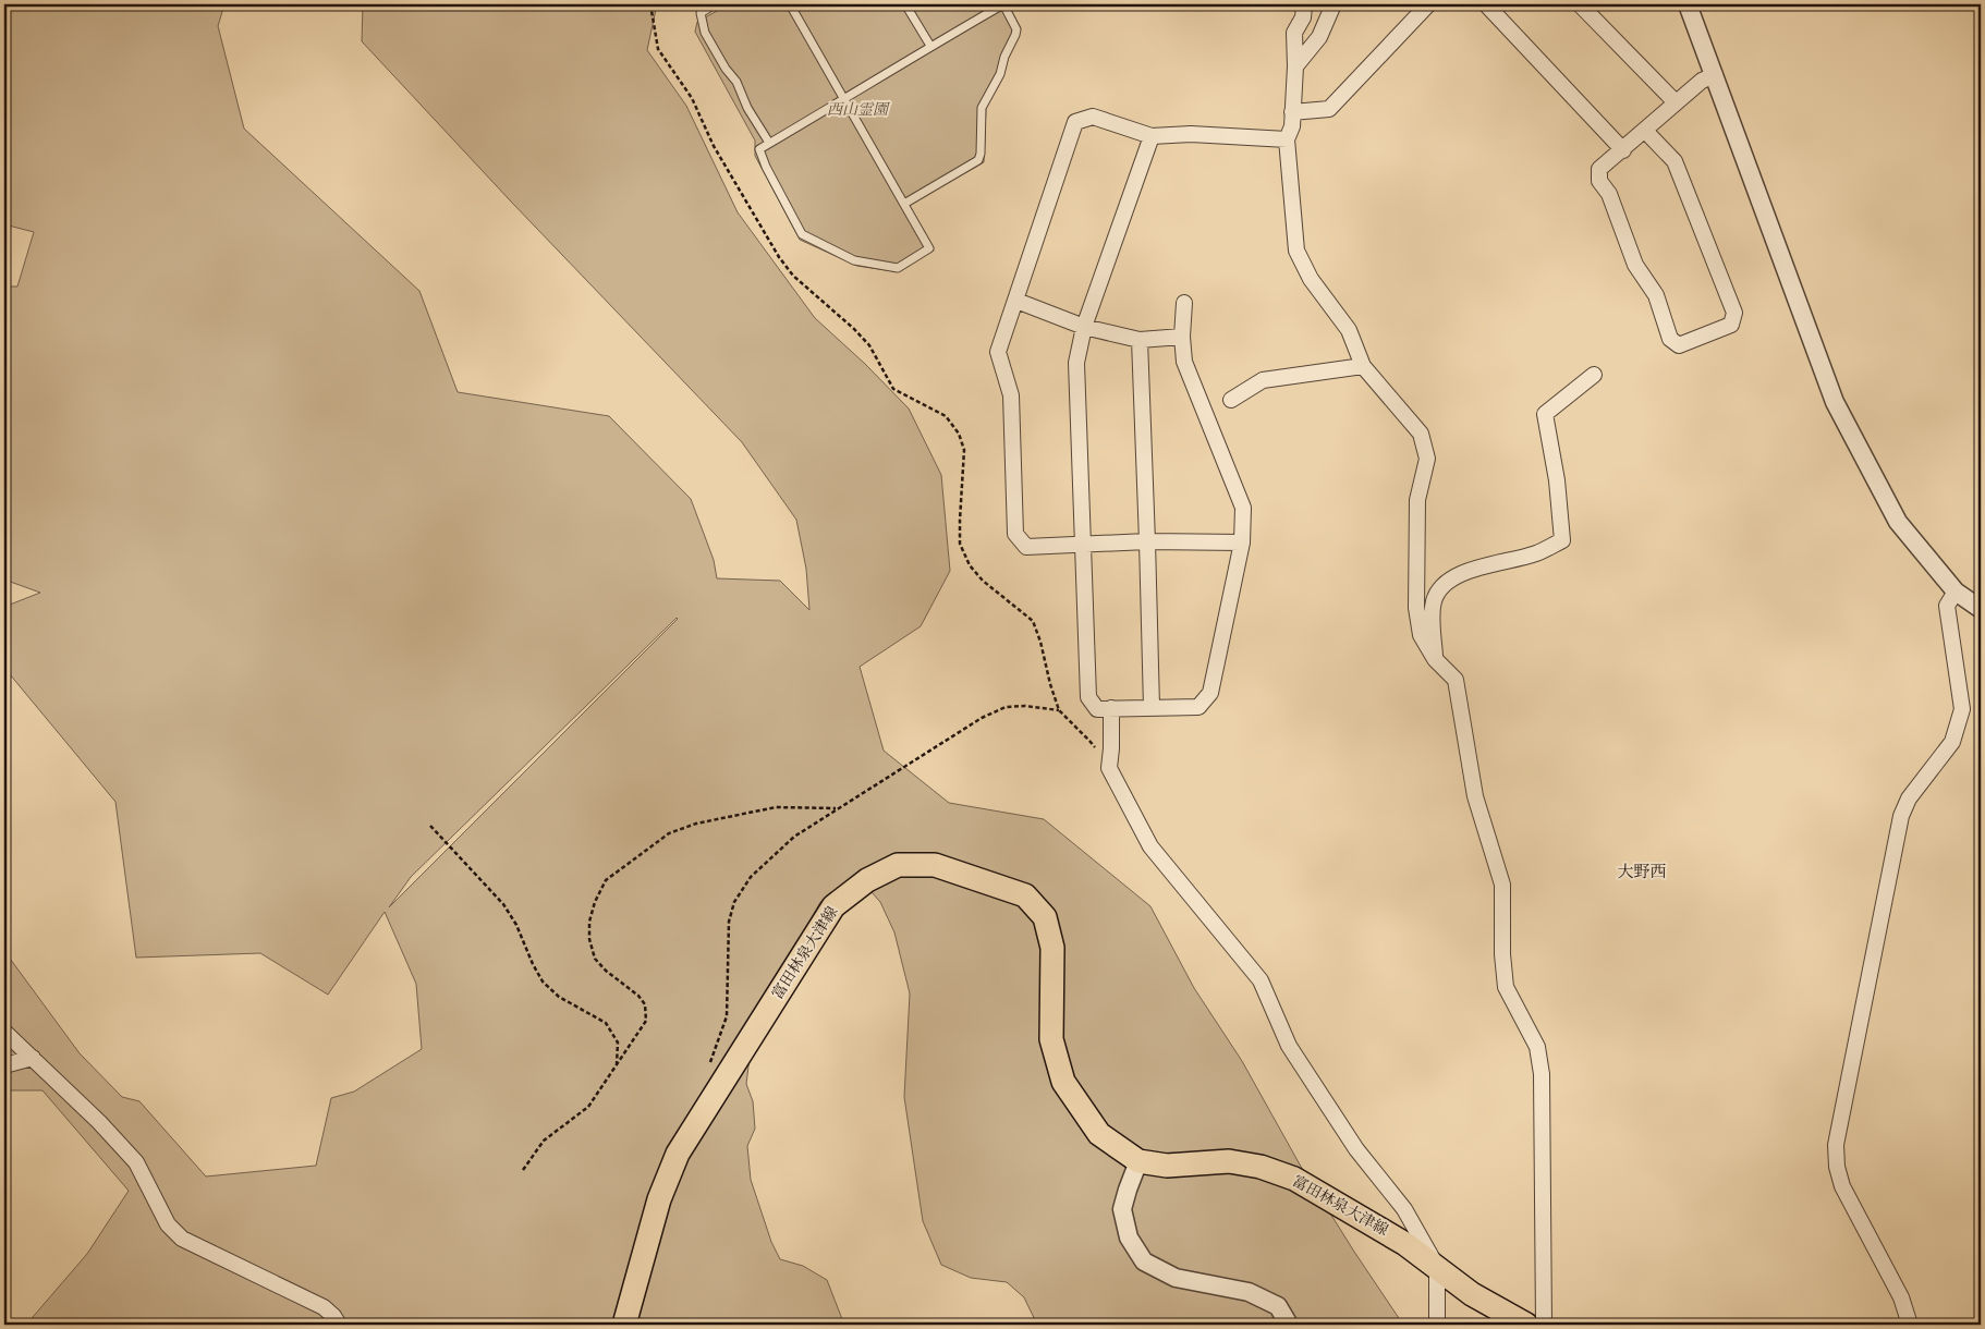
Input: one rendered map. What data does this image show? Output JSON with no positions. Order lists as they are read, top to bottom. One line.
{"streets":{"main road":["富田林泉大津線"]},"districts":["大野西"],"parks":["西山霊園"]}
